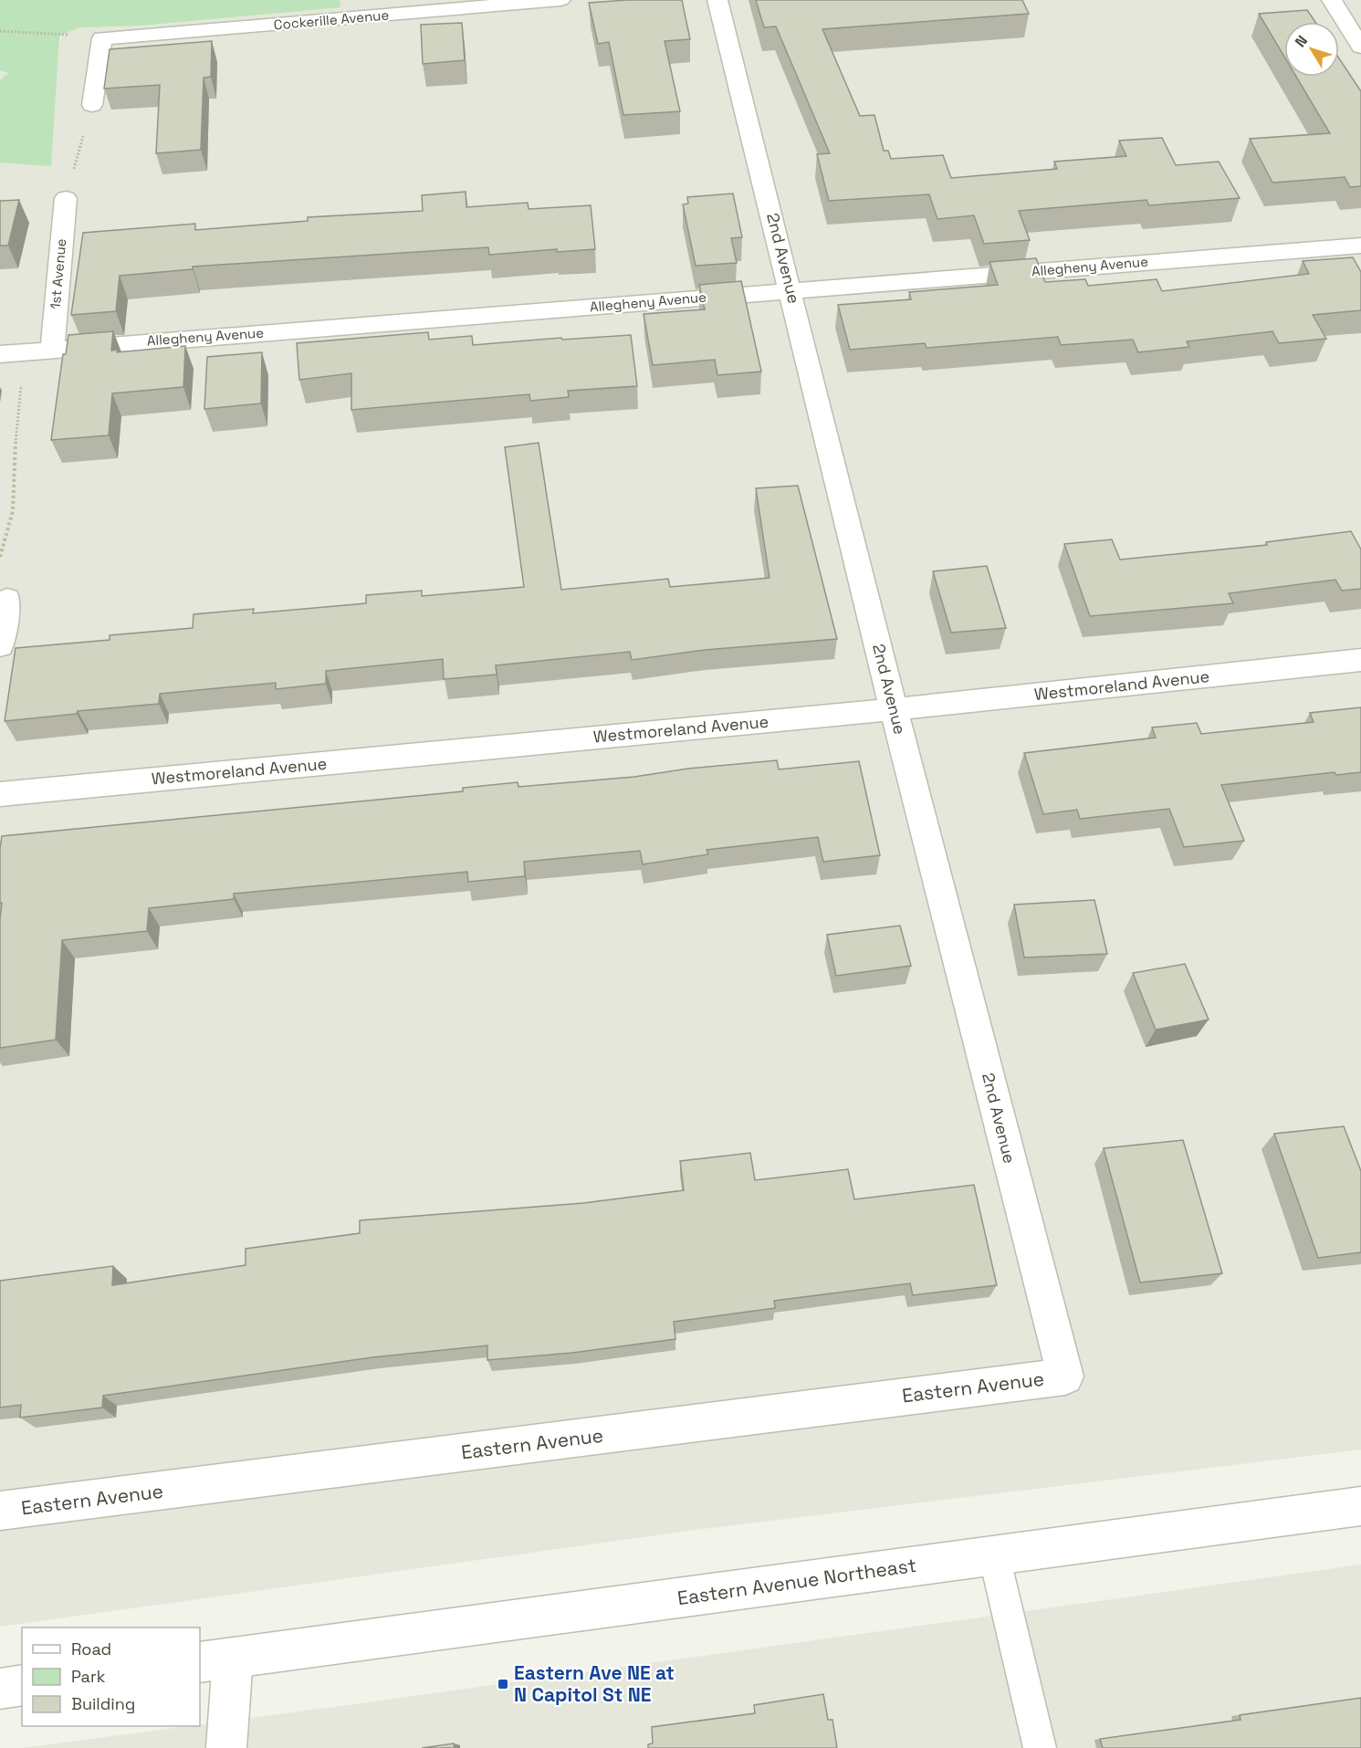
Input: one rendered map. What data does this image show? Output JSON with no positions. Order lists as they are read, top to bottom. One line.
{"streets":{"street":["Cockerille Avenue","2nd Avenue","Allegheny Avenue","1st Avenue","Westmoreland Avenue","Eastern Avenue","Eastern Avenue Northeast"]},"crossings":[["2nd Avenue","Allegheny Avenue"],["2nd Avenue","Westmoreland Avenue"],["2nd Avenue","Eastern Avenue"],["Allegheny Avenue","1st Avenue"]],"places":{"transit":["Eastern Ave NE at N Capitol St NE"]},"legend":["Road","Park","Building"],"north":"top left"}
